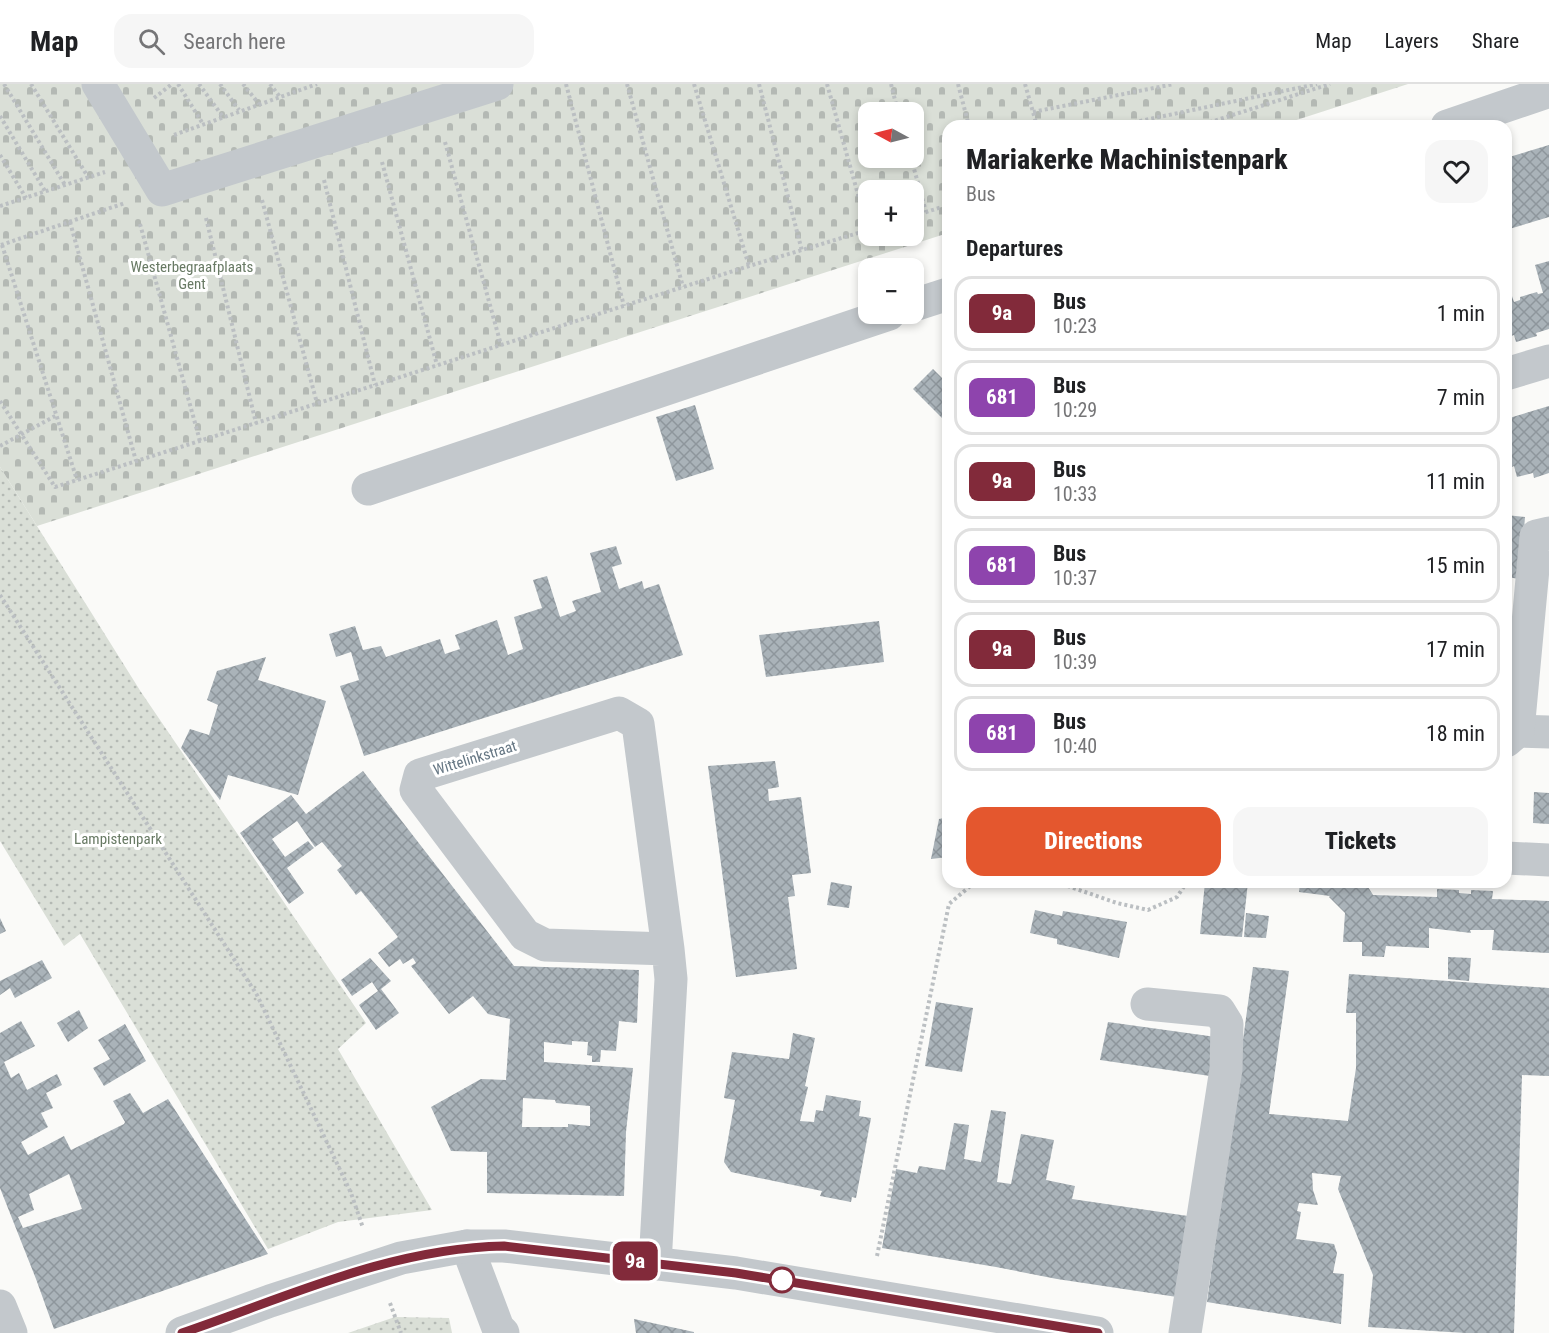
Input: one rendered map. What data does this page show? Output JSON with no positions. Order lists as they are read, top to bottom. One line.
{"streets":{"street":["Wittelinkstraat"]},"parks":["Westerbegraafplaats Gent","Lampistenpark"],"lines":["bus line 9a"],"north":"left","page":{"header":"Map","search":"Search here","nav":["Map","Layers","Share"],"on_map":"9a","map_buttons":["+","−"],"heading":[["Mariakerke Machinistenpark","Bus"],"Departures"],"list":[{"mark":"9a","name":"Bus","note":"10:23","value":"1 min"},{"mark":"681","name":"Bus","note":"10:29","value":"7 min"},{"mark":"9a","name":"Bus","note":"10:33","value":"11 min"},{"mark":"681","name":"Bus","note":"10:37","value":"15 min"},{"mark":"9a","name":"Bus","note":"10:39","value":"17 min"},{"mark":"681","name":"Bus","note":"10:40","value":"18 min"}],"buttons":["Directions","Tickets"]}}
